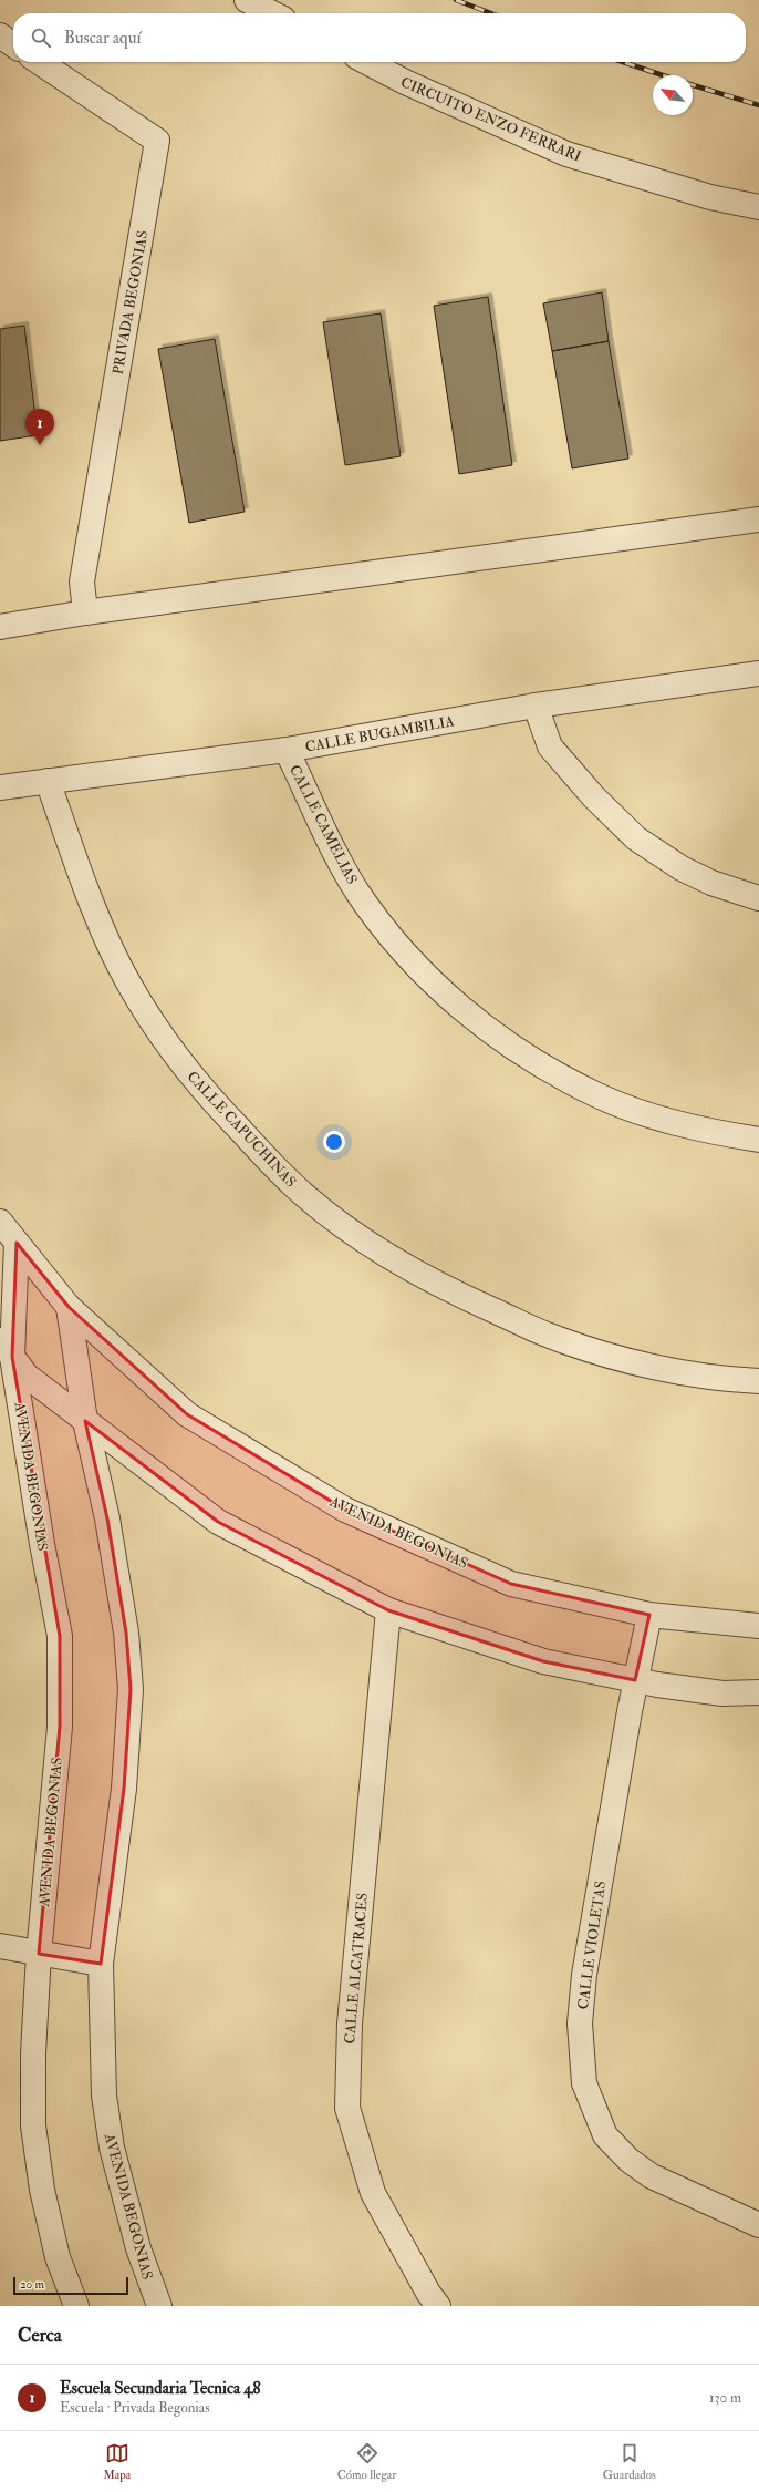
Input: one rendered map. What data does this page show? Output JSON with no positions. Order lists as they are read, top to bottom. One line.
{"streets":{"street":["CIRCUITO ENZO FERRARI","PRIVADA BEGONIAS","CALLE BUGAMBILIA","CALLE CAMELIAS","CALLE CAPUCHINAS","AVENIDA BEGONIAS","CALLE VIOLETAS","CALLE ALCATRACES"]},"crossings":[["CALLE BUGAMBILIA","CALLE CAMELIAS"],["CALLE BUGAMBILIA","CALLE CAPUCHINAS"],["AVENIDA BEGONIAS","CALLE VIOLETAS"],["AVENIDA BEGONIAS","CALLE ALCATRACES"]],"scale_bar":"20 m","north":"top left","page":{"search":"Buscar aquí","pins":"1","scale":"20 m","heading":"Cerca","list":[{"mark":"1","name":"Escuela Secundaria Tecnica 48","note":"Escuela · Privada Begonias","value":"130 m"}],"nav":["Mapa","Cómo llegar","Guardados"]}}
